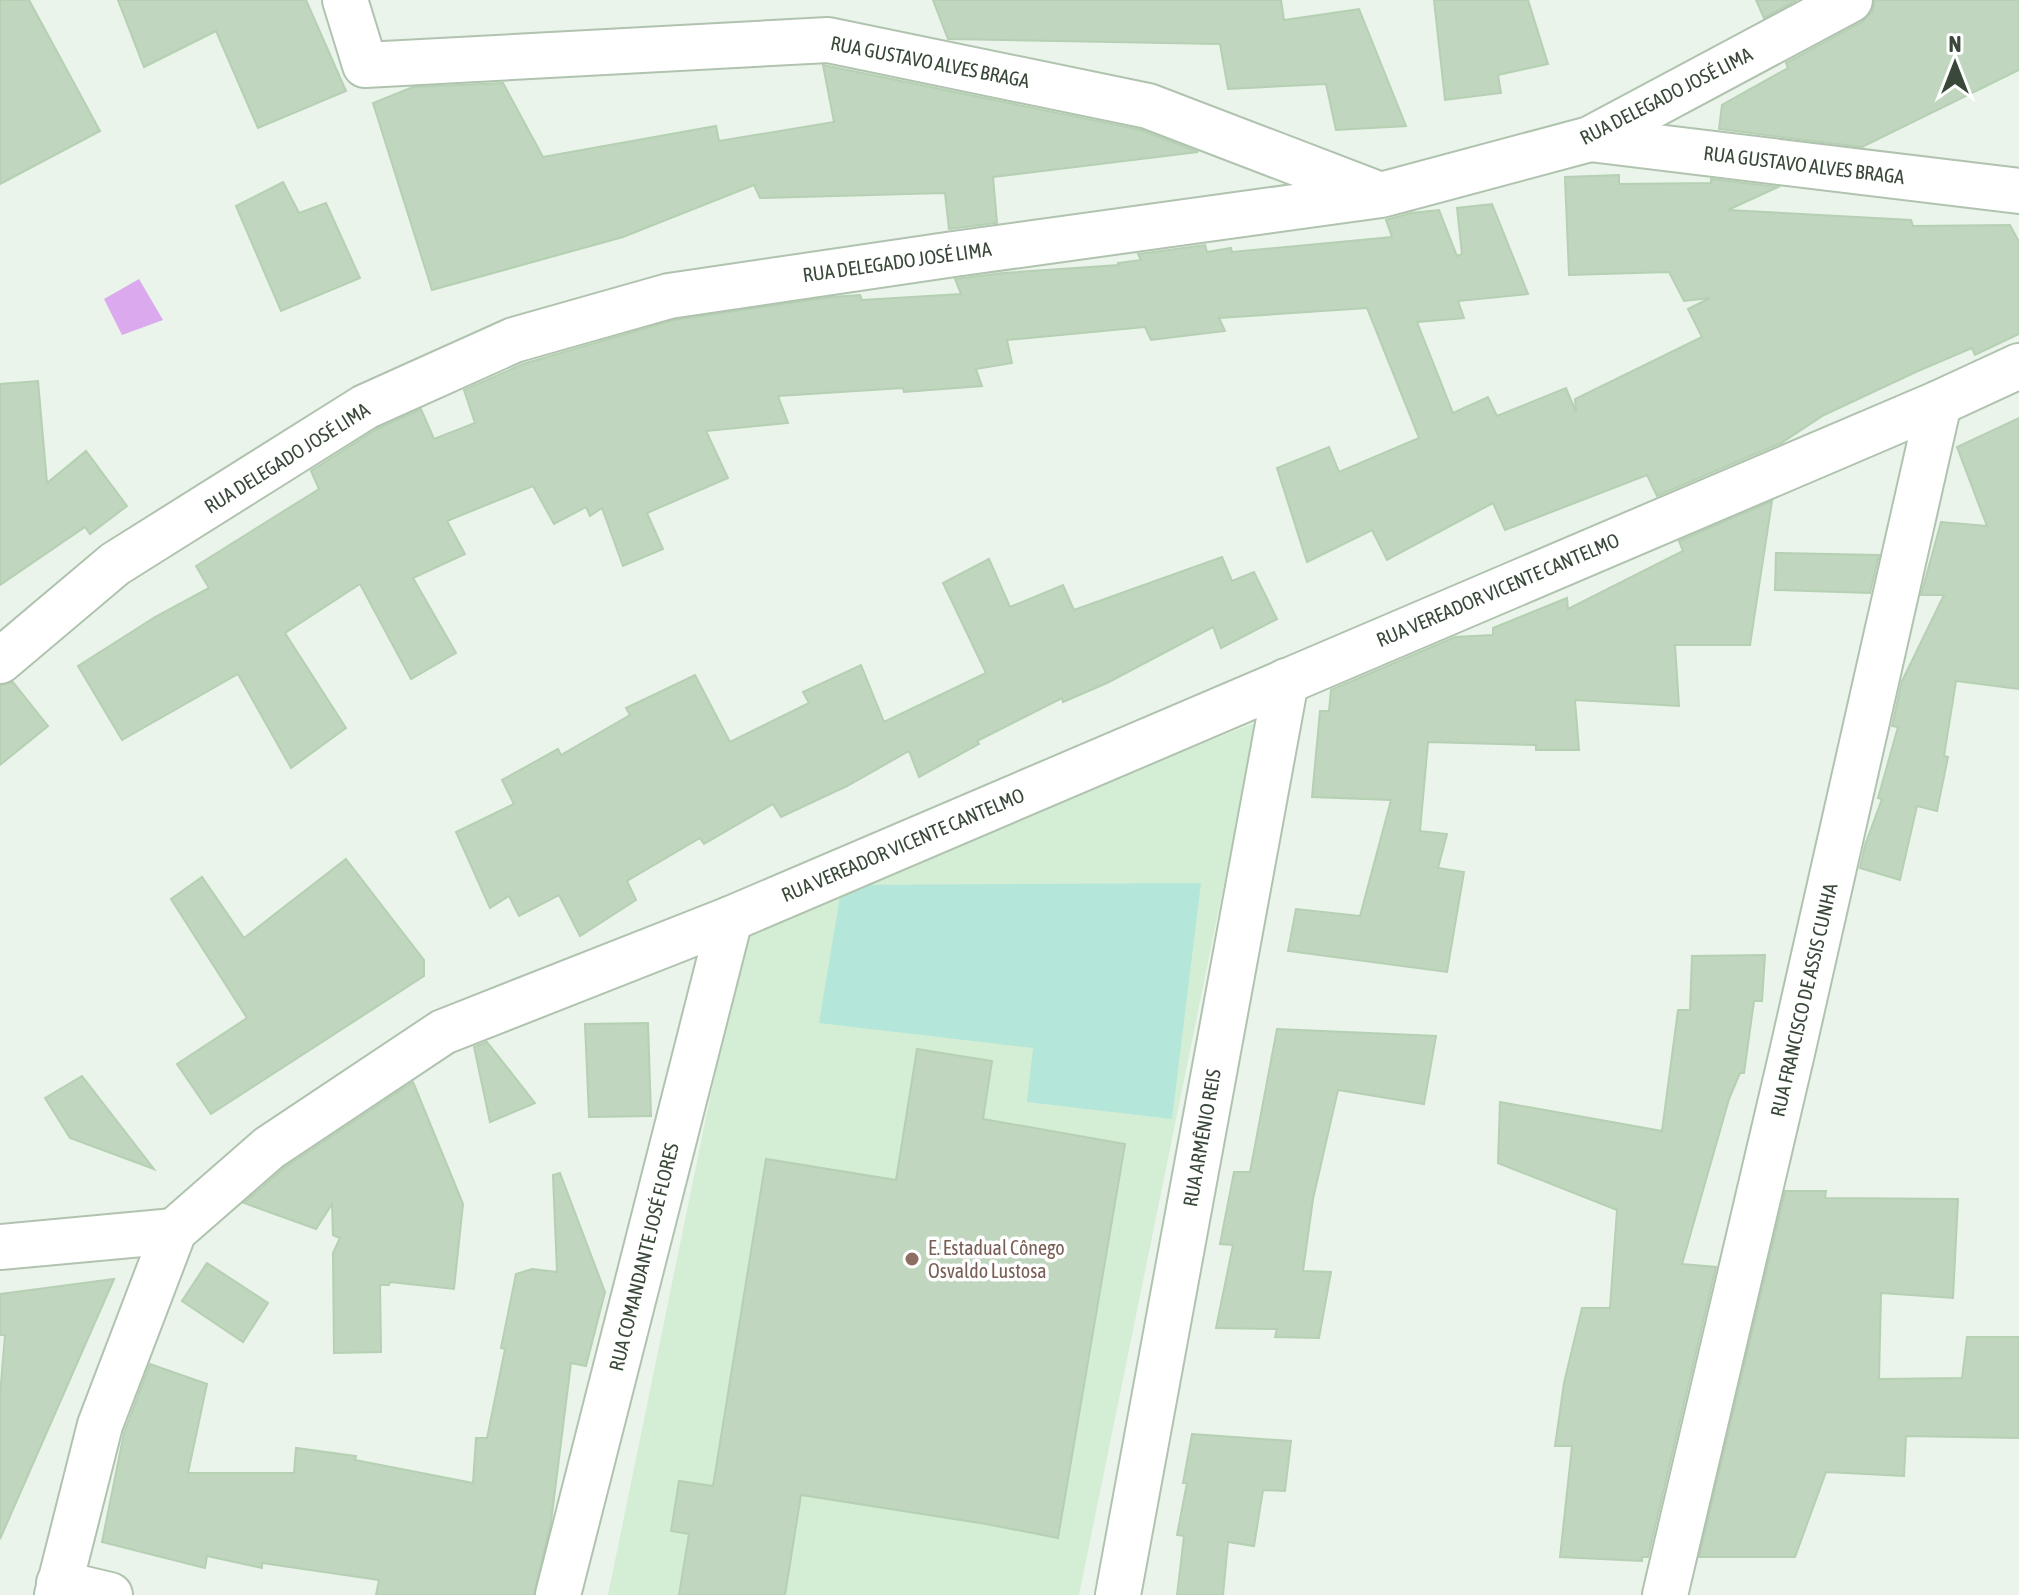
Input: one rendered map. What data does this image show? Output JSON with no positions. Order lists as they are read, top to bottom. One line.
{"streets":{"street":["RUA GUSTAVO ALVES BRAGA","RUA DELEGADO JOSÉ LIMA","RUA VEREADOR VICENTE CANTELMO","RUA FRANCISCO DE ASSIS CUNHA","RUA ARMÊNIO REIS","RUA COMANDANTE JOSÉ FLORES"]},"crossings":[["RUA GUSTAVO ALVES BRAGA","RUA DELEGADO JOSÉ LIMA"],["RUA VEREADOR VICENTE CANTELMO","RUA FRANCISCO DE ASSIS CUNHA"],["RUA VEREADOR VICENTE CANTELMO","RUA ARMÊNIO REIS"],["RUA VEREADOR VICENTE CANTELMO","RUA COMANDANTE JOSÉ FLORES"]],"places":["E. Estadual Cônego Osvaldo Lustosa"],"north":"top"}
